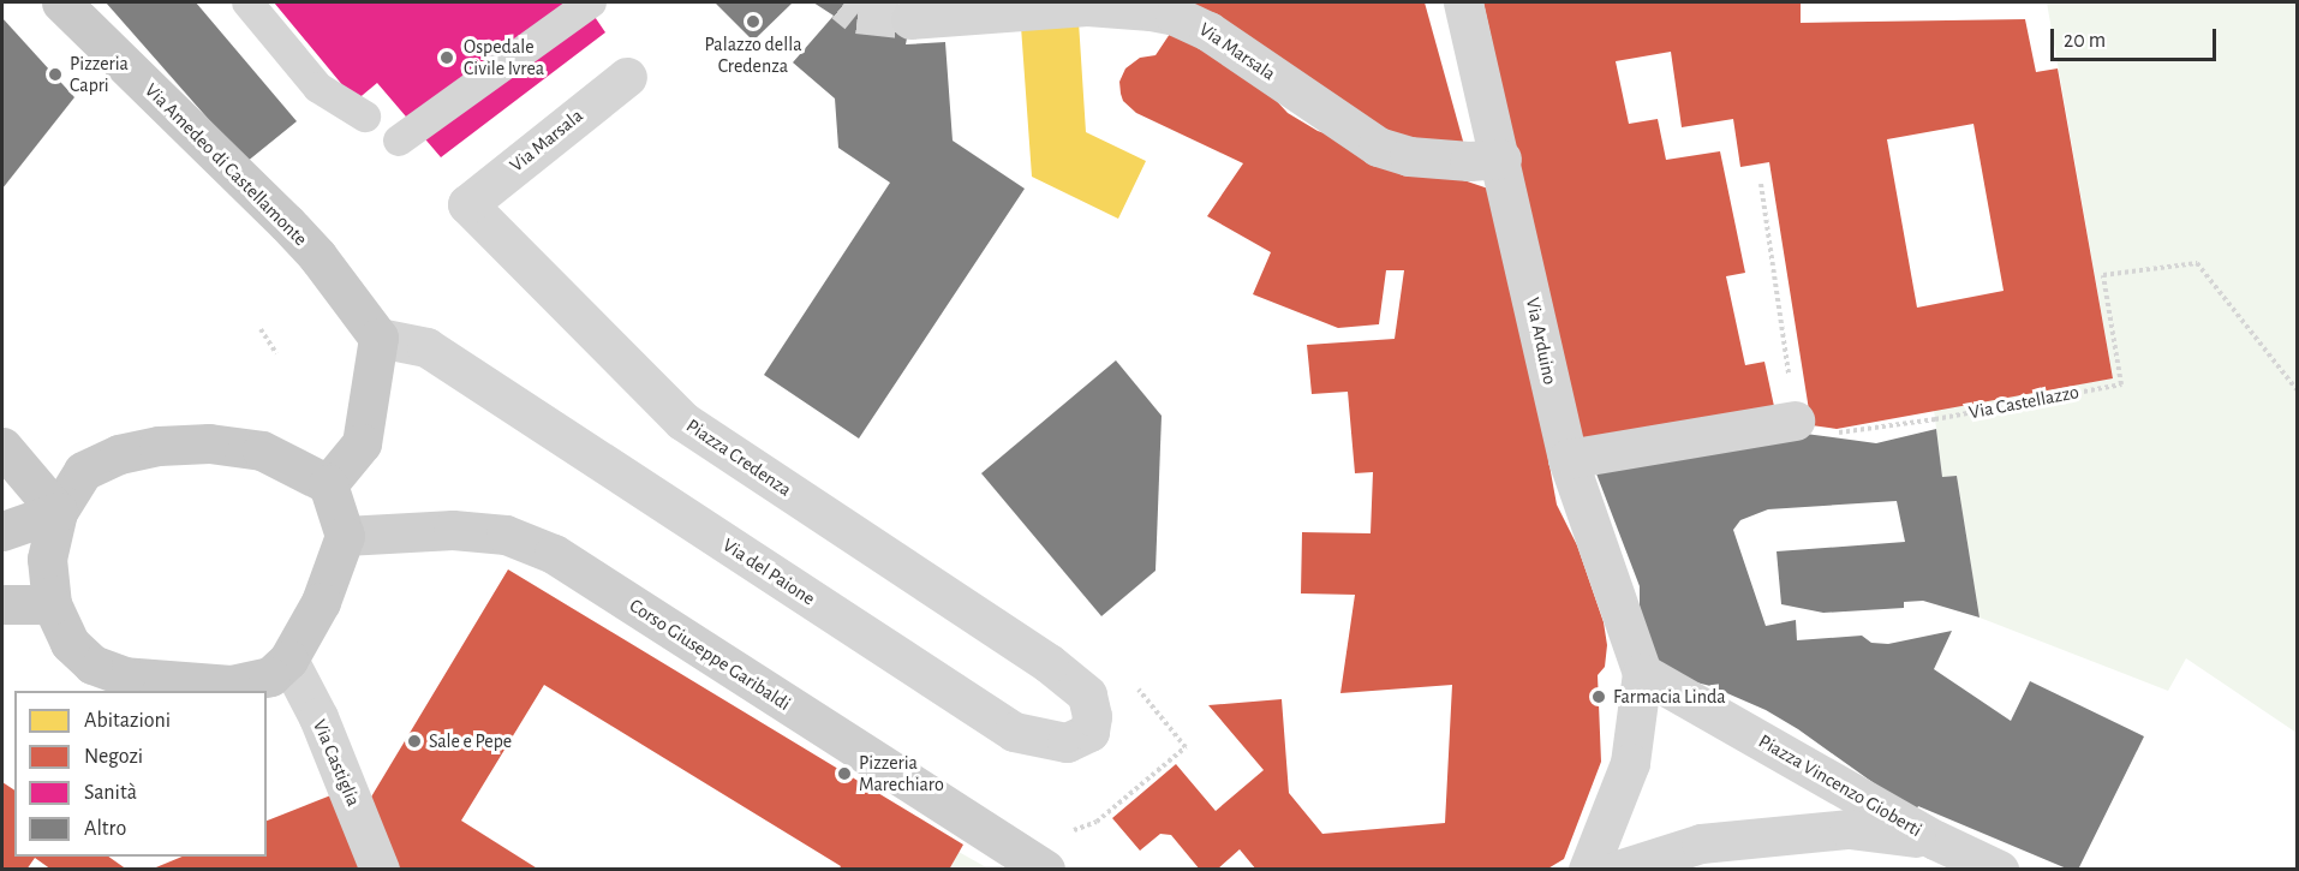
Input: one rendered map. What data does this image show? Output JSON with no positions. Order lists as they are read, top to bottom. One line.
{"streets":{"main road":["Via Amedeo di Castellamonte","Corso Giuseppe Garibaldi"],"street":["Via Marsala","Via Arduino","Piazza Credenza","Via del Paione","Via Castiglia","Piazza Vincenzo Gioberti"],"path":["Via Castellazzo"]},"crossings":[["Via Marsala","Via Arduino"],["Via Marsala","Piazza Credenza"],["Via Amedeo di Castellamonte","Via del Paione"],["Via Arduino","Piazza Vincenzo Gioberti"],["Piazza Credenza","Via del Paione"]],"places":["Palazzo della Credenza","Ospedale Civile Ivrea","Pizzeria Capri","Farmacia Linda","Sale e Pepe","Pizzeria Marechiaro"],"legend":["Abitazioni","Negozi","Sanità","Altro"],"scale_bar":"20 m"}
